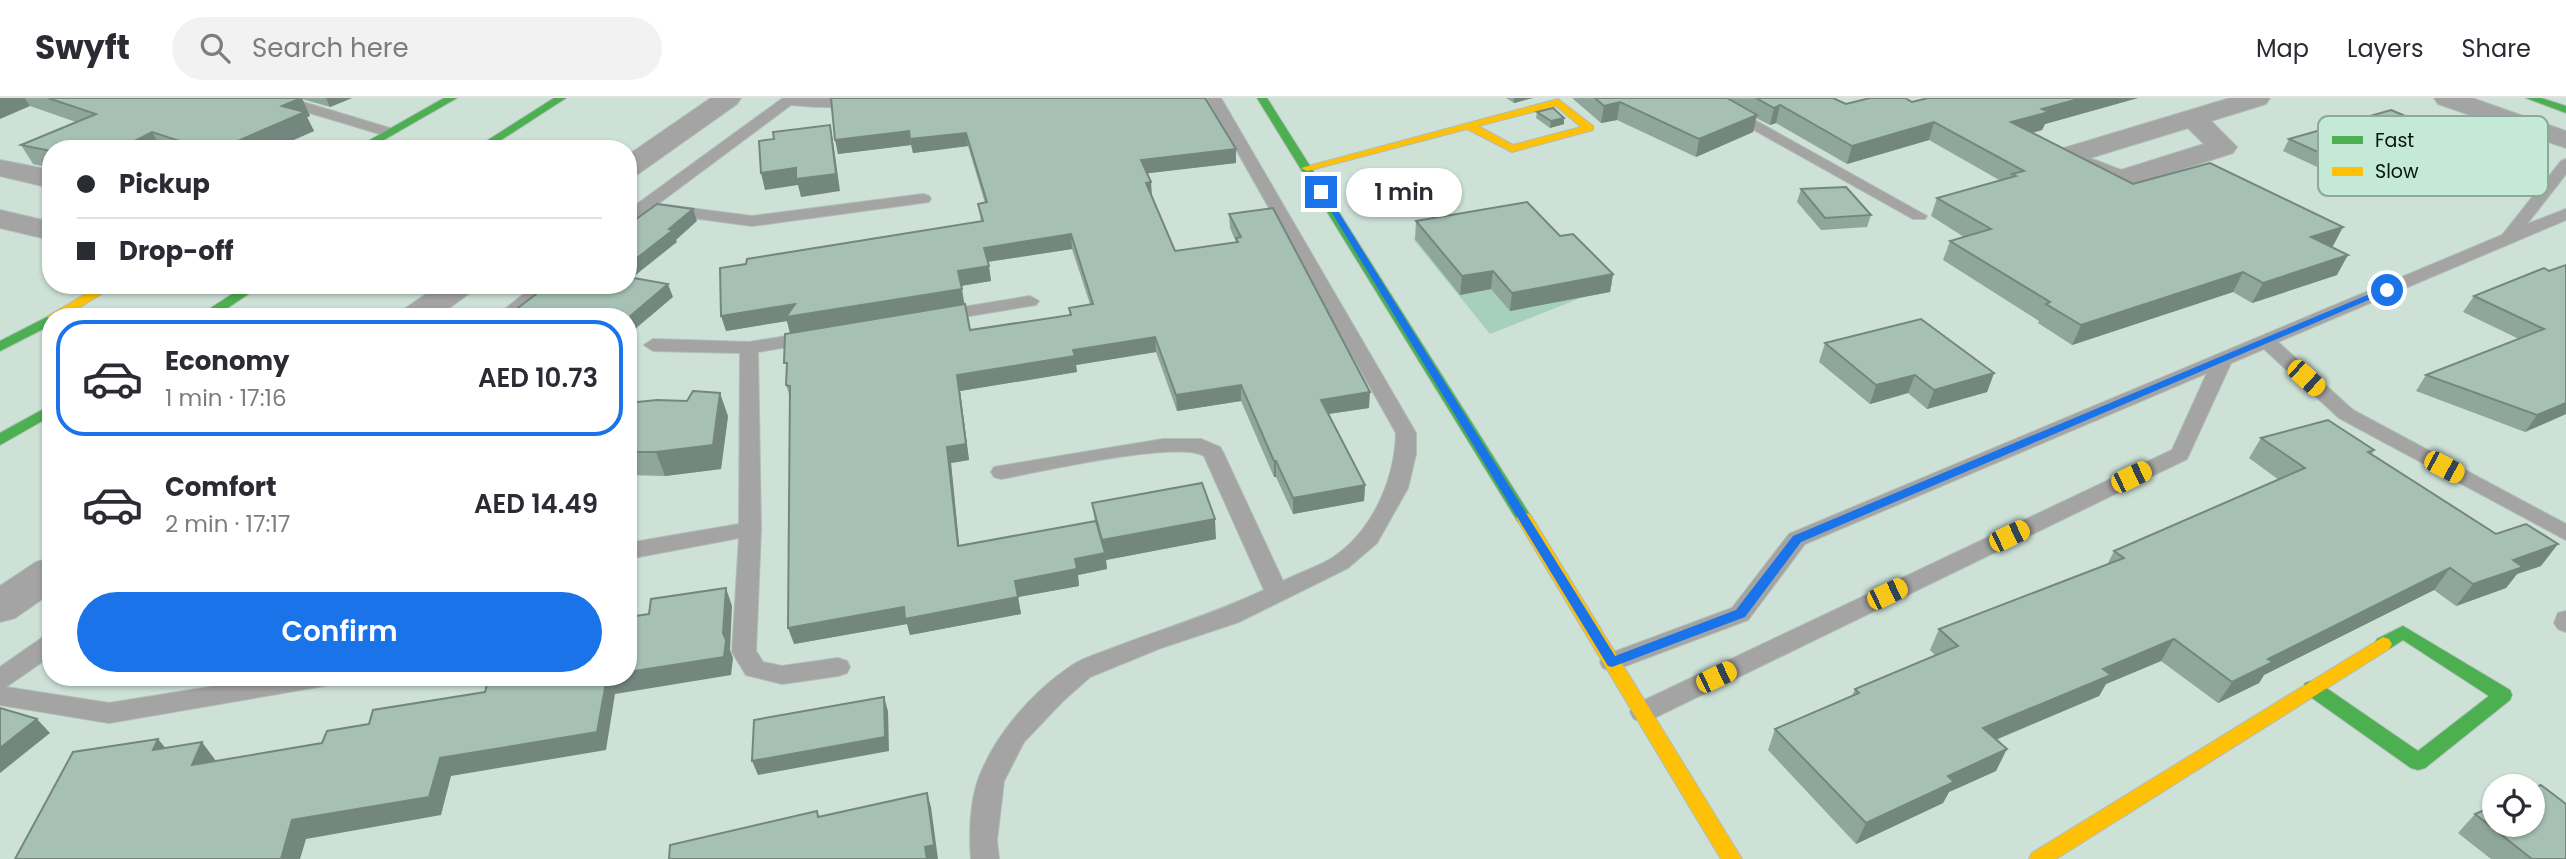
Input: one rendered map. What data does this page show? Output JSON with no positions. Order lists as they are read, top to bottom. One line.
{"legend":["Fast","Slow"],"page":{"header":"Swyft","search":"Search here","nav":["Map","Layers","Share"],"banner":["Pickup","Drop-off"],"bubble":"1 min","list":[{"name":"Economy","note":"1 min · 17:16","value":"AED 10.73"},{"name":"Comfort","note":"2 min · 17:17","value":"AED 14.49"}],"buttons":"Confirm"}}
